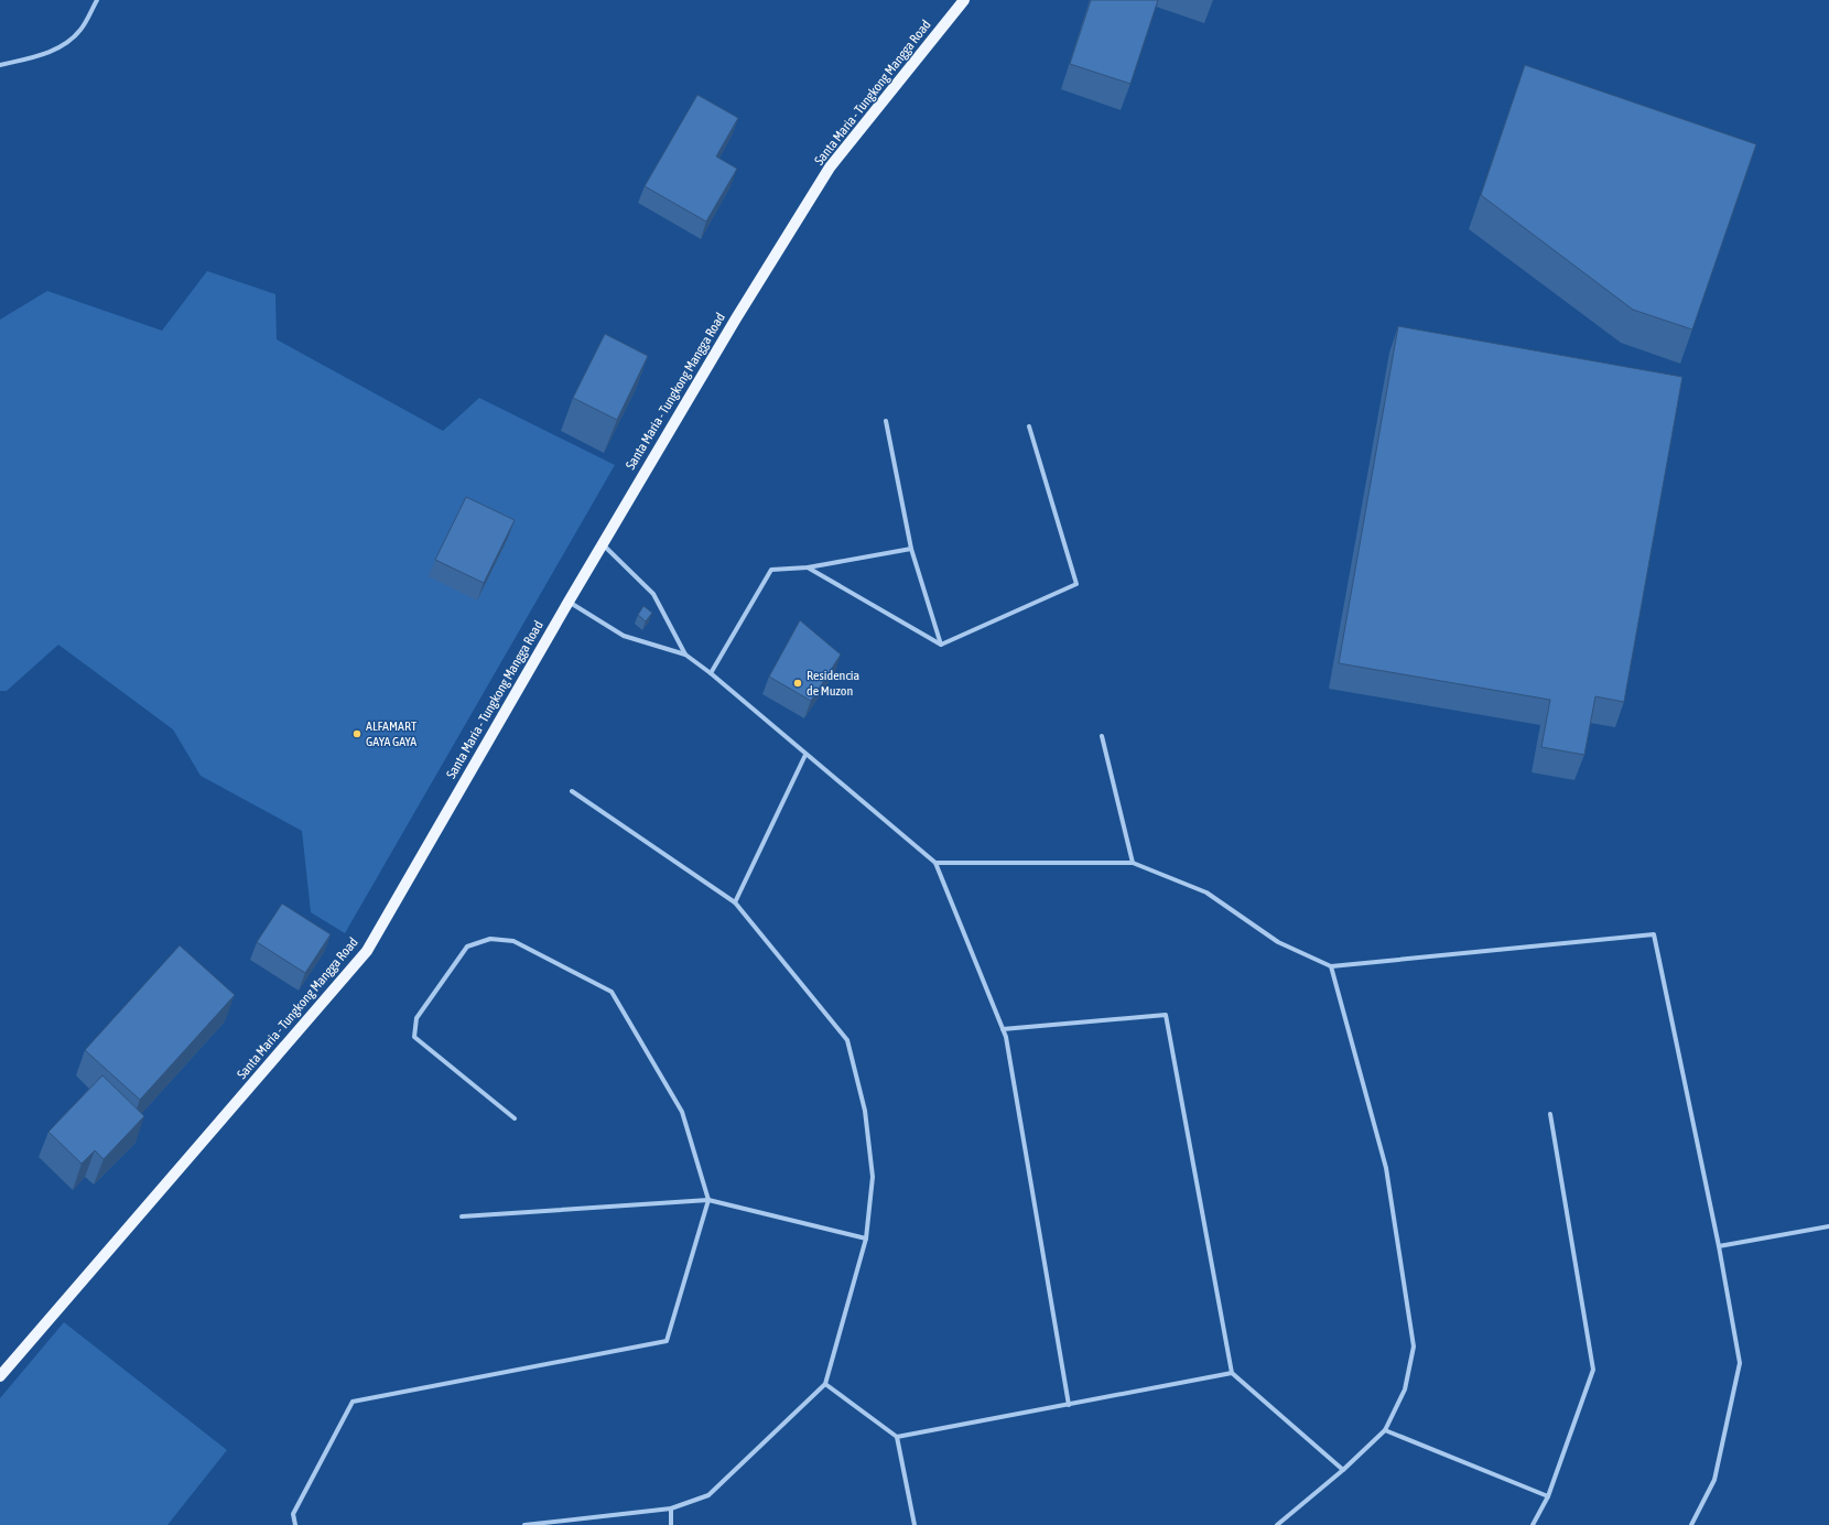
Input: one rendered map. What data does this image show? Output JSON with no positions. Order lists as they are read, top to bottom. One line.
{"streets":{"main road":["Santa Maria - Tungkong Mangga Road"]},"places":["Residencia de Muzon","ALFAMART GAYA GAYA"]}
